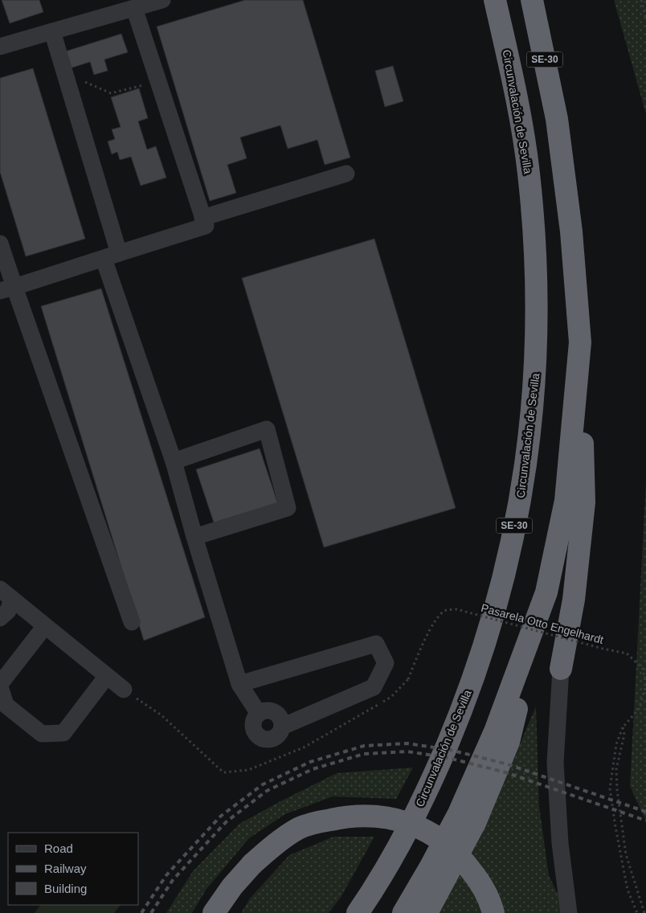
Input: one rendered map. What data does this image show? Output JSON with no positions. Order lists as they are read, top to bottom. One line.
{"streets":{"highway":["SE-30","Circunvalación de Sevilla"],"path":["Pasarela Otto Engelhardt"]},"legend":["Road","Railway","Building"]}
